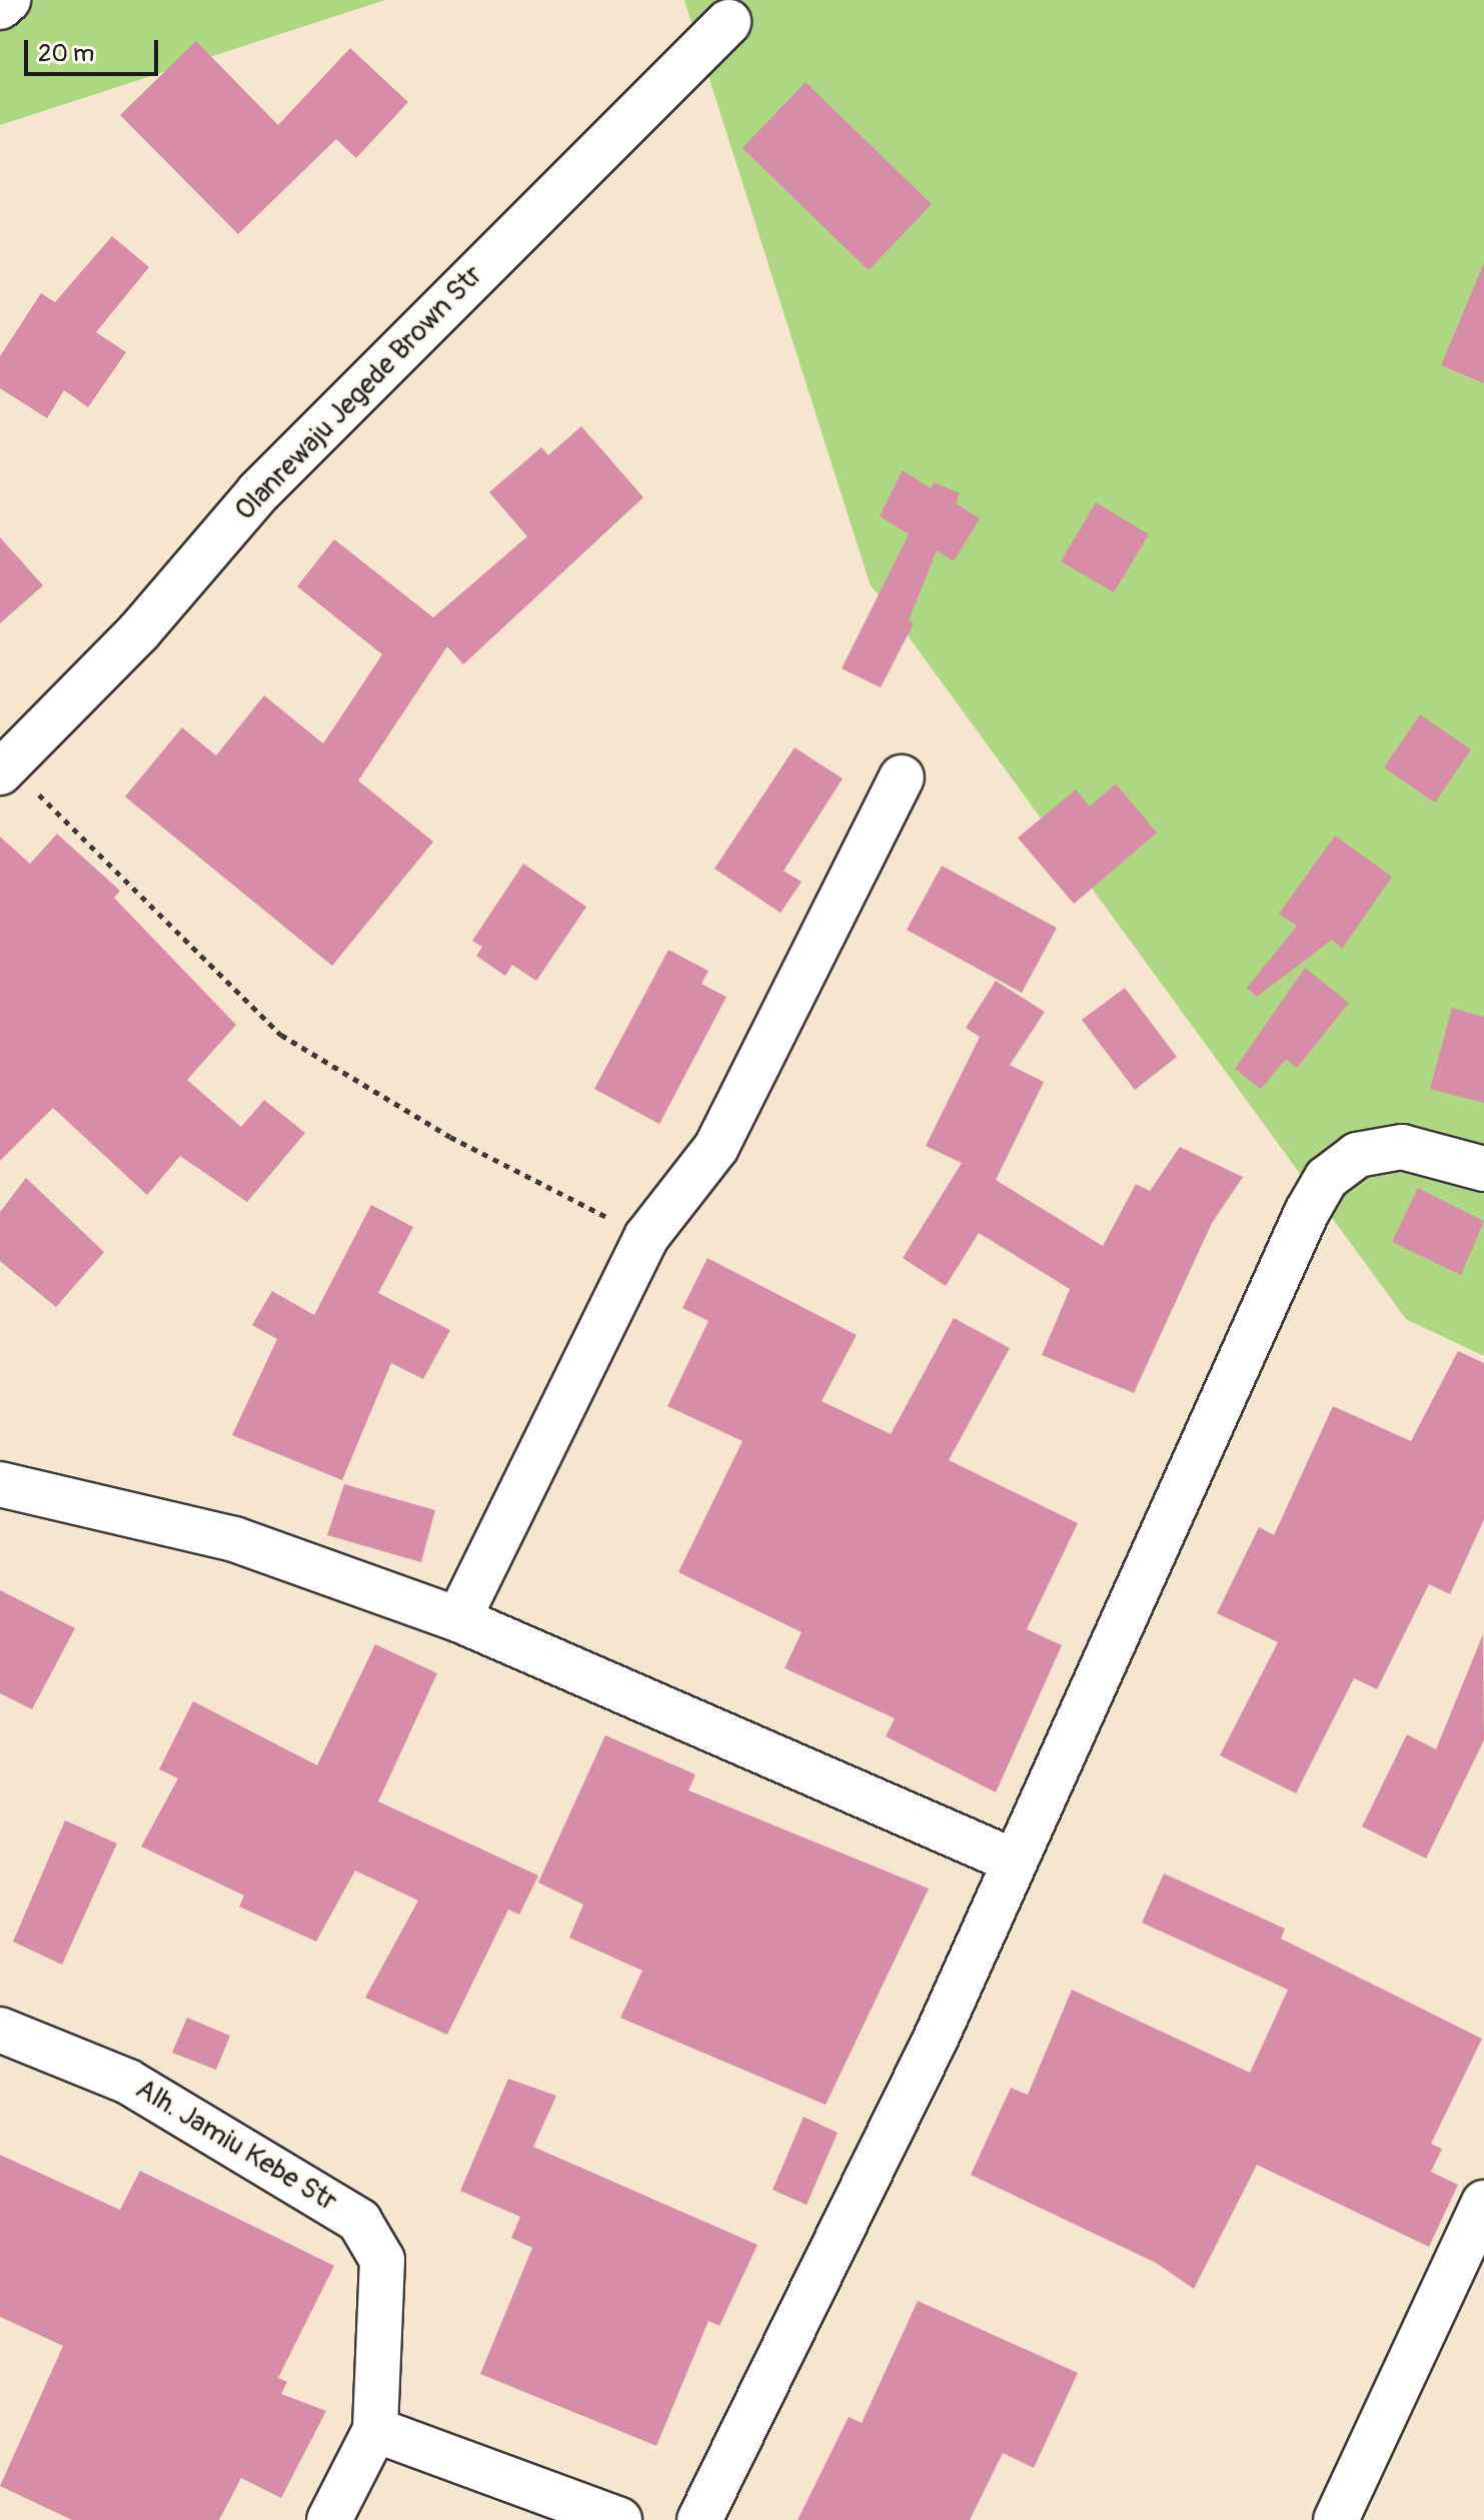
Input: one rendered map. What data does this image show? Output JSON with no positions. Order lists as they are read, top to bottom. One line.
{"streets":{"street":["Olanrewaju Jegede Brown Str","Alh. Jamiu Kebe Str"]},"scale_bar":"20 m"}
